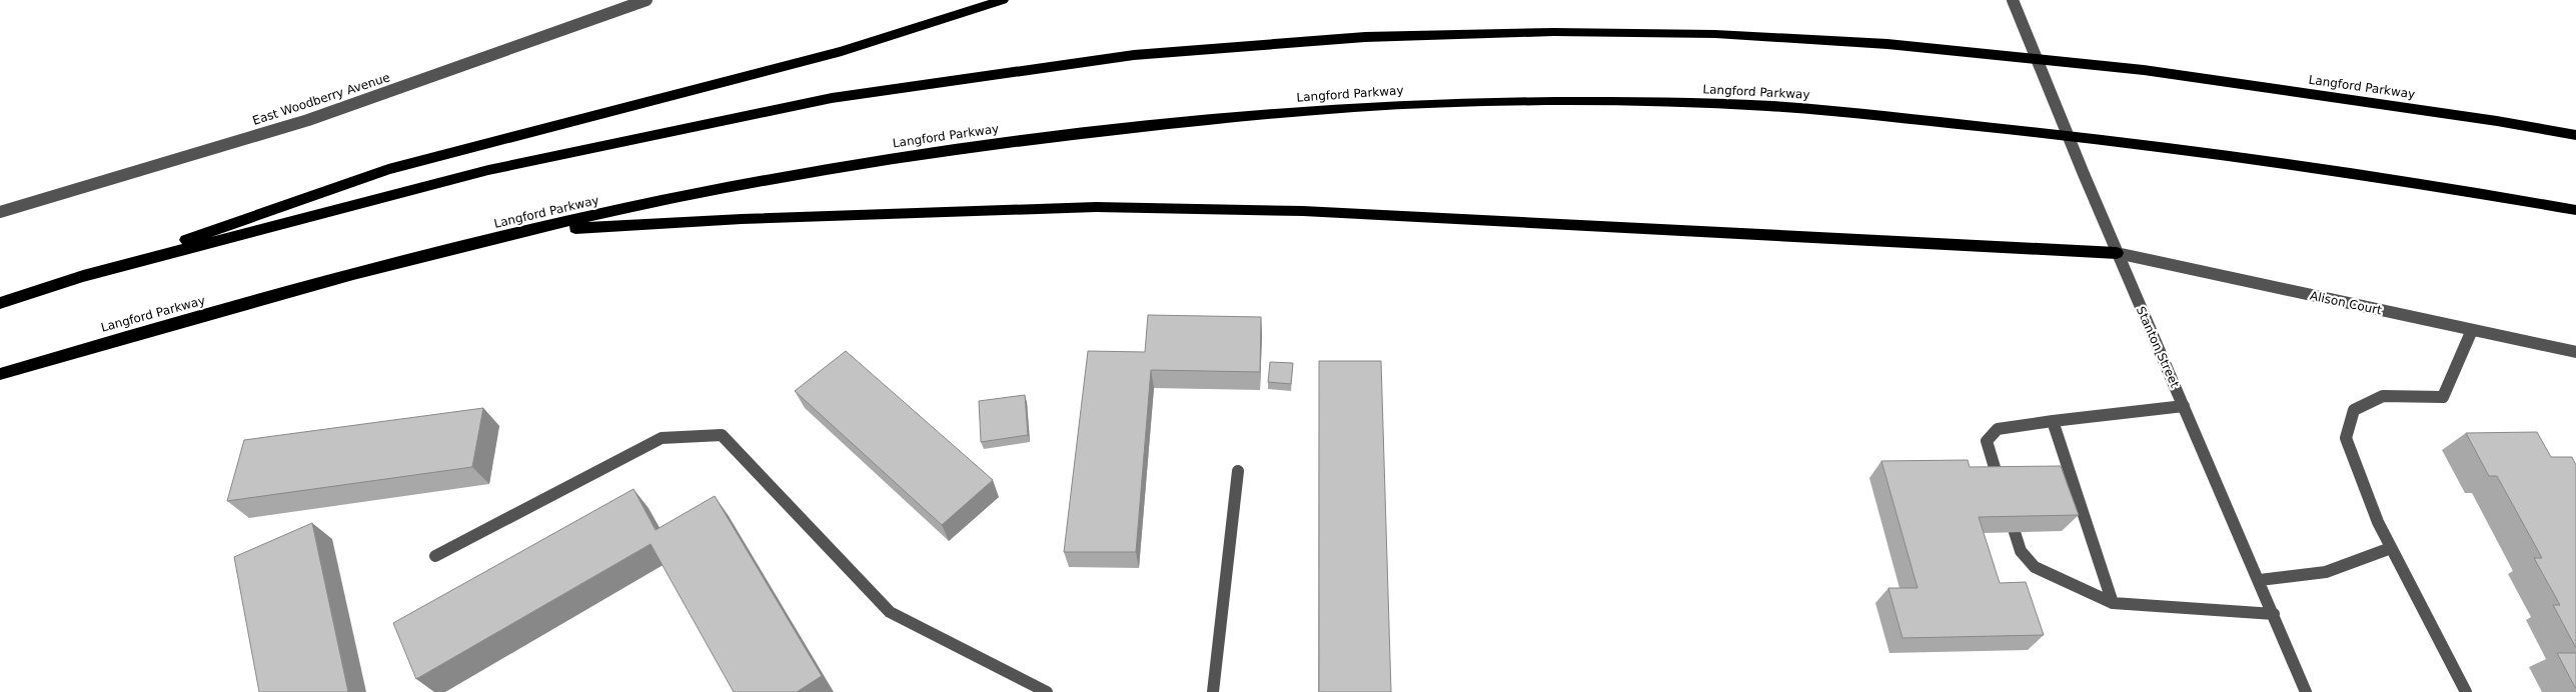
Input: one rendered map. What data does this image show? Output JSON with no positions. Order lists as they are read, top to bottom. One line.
{"streets":{"highway":["Langford Parkway"],"street":["East Woodberry Avenue","Alison Court","Stanton Street"]},"crossings":[["Alison Court","Stanton Street"]]}
